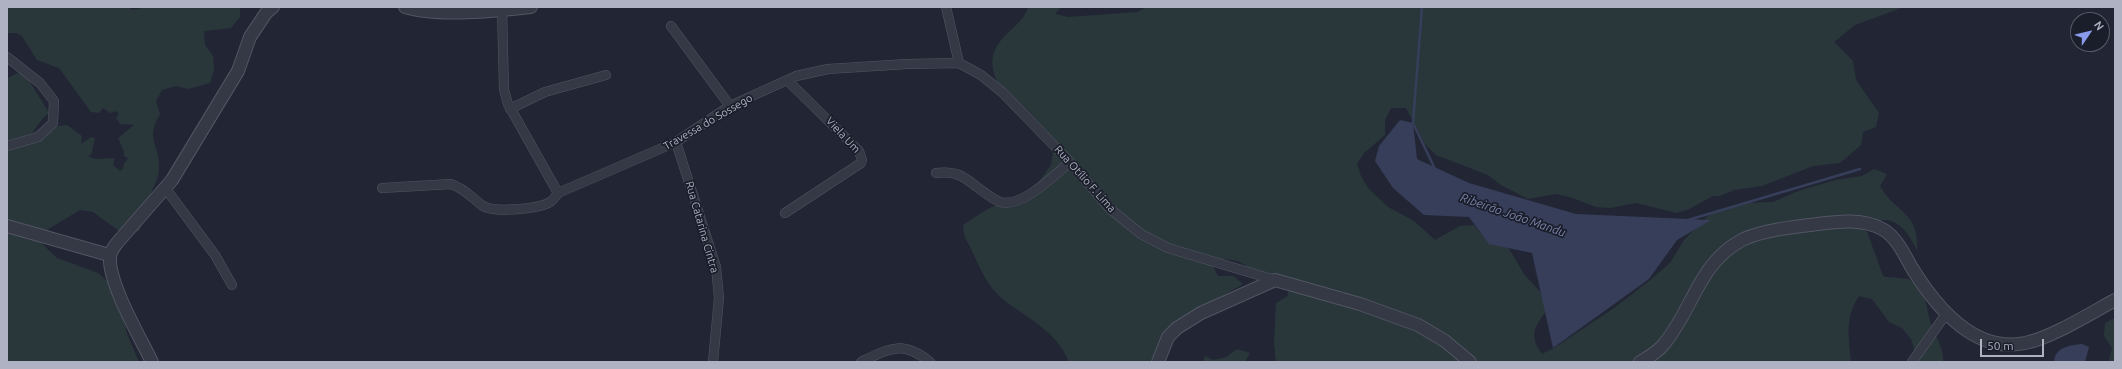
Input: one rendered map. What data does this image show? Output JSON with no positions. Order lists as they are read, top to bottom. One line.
{"streets":{"street":["Travessa do Sossego","Viela Um","Rua Otílio F. Lima","Rua Catarina Cintra"]},"crossings":[["Travessa do Sossego","Viela Um"],["Travessa do Sossego","Rua Otílio F. Lima"],["Travessa do Sossego","Rua Catarina Cintra"]],"water":["Ribeirão João Mandu"],"scale_bar":"50 m","north":"top right"}
